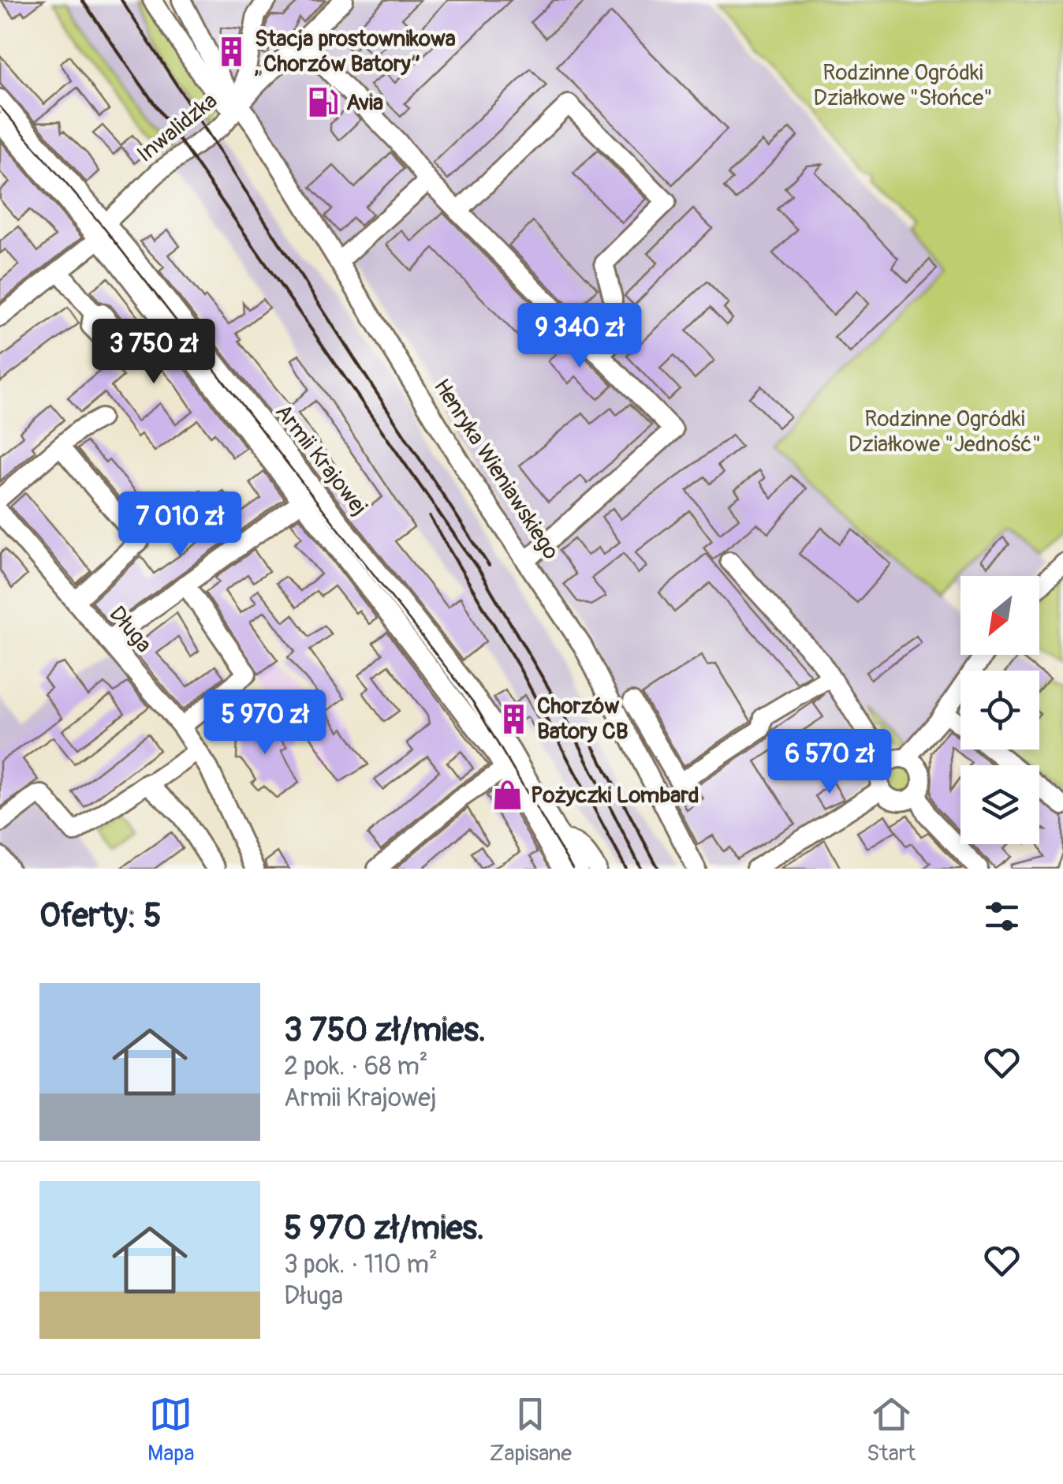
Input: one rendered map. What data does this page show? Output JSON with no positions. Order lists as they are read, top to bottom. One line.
{"streets":{"street":["Inwalidzka","Armii Krajowej","Henryka Wieniawskiego","Długa"]},"crossings":[["Inwalidzka","Armii Krajowej"],["Inwalidzka","Henryka Wieniawskiego"]],"parks":["Rodzinne Ogródki Działkowe \"Słońce\"","Rodzinne Ogródki Działkowe \"Jedność\""],"places":{"building":["Stacja prostownikowa „Chorzów Batory”","Chorzów Batory CB"],"fuel station":["Avia"],"shop":["Pożyczki Lombard"]},"north":"bottom left","page":{"price":["9 340 zł","3 750 zł","7 010 zł","5 970 zł","6 570 zł"],"heading":"Oferty: 5","list":[{"name":"3 750 zł/mies.","note":"2 pok. · 68 m² · Armii Krajowej"},{"name":"5 970 zł/mies.","note":"3 pok. · 110 m² · Długa"}],"tabs":["Mapa","Zapisane","Start"]}}
